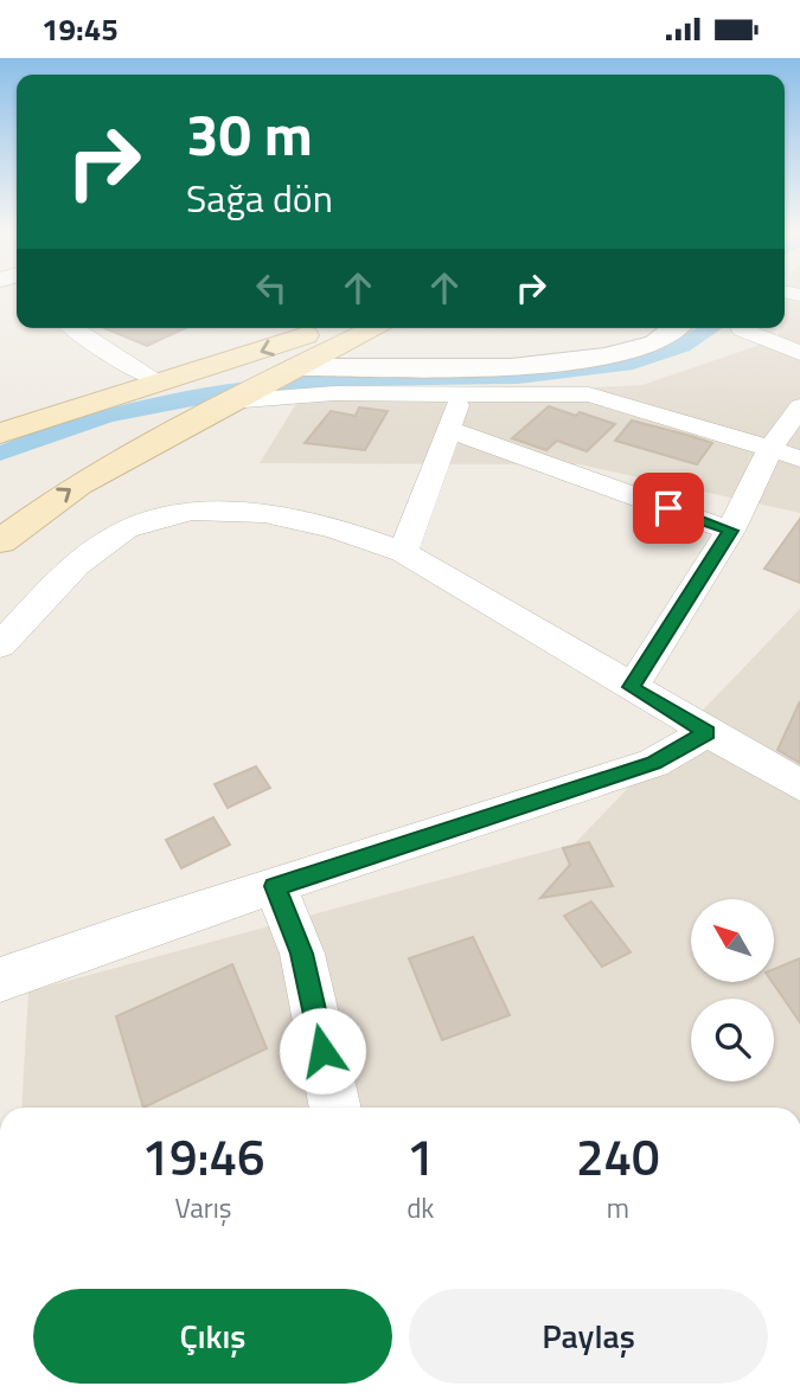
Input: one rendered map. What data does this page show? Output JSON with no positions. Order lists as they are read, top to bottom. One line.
{"north":"top left","page":{"status":"19:45","turn":["30 m","Sağa dön"],"eta":["19:46","Varış","1","dk","240","m"],"buttons":["Çıkış","Paylaş"]}}
